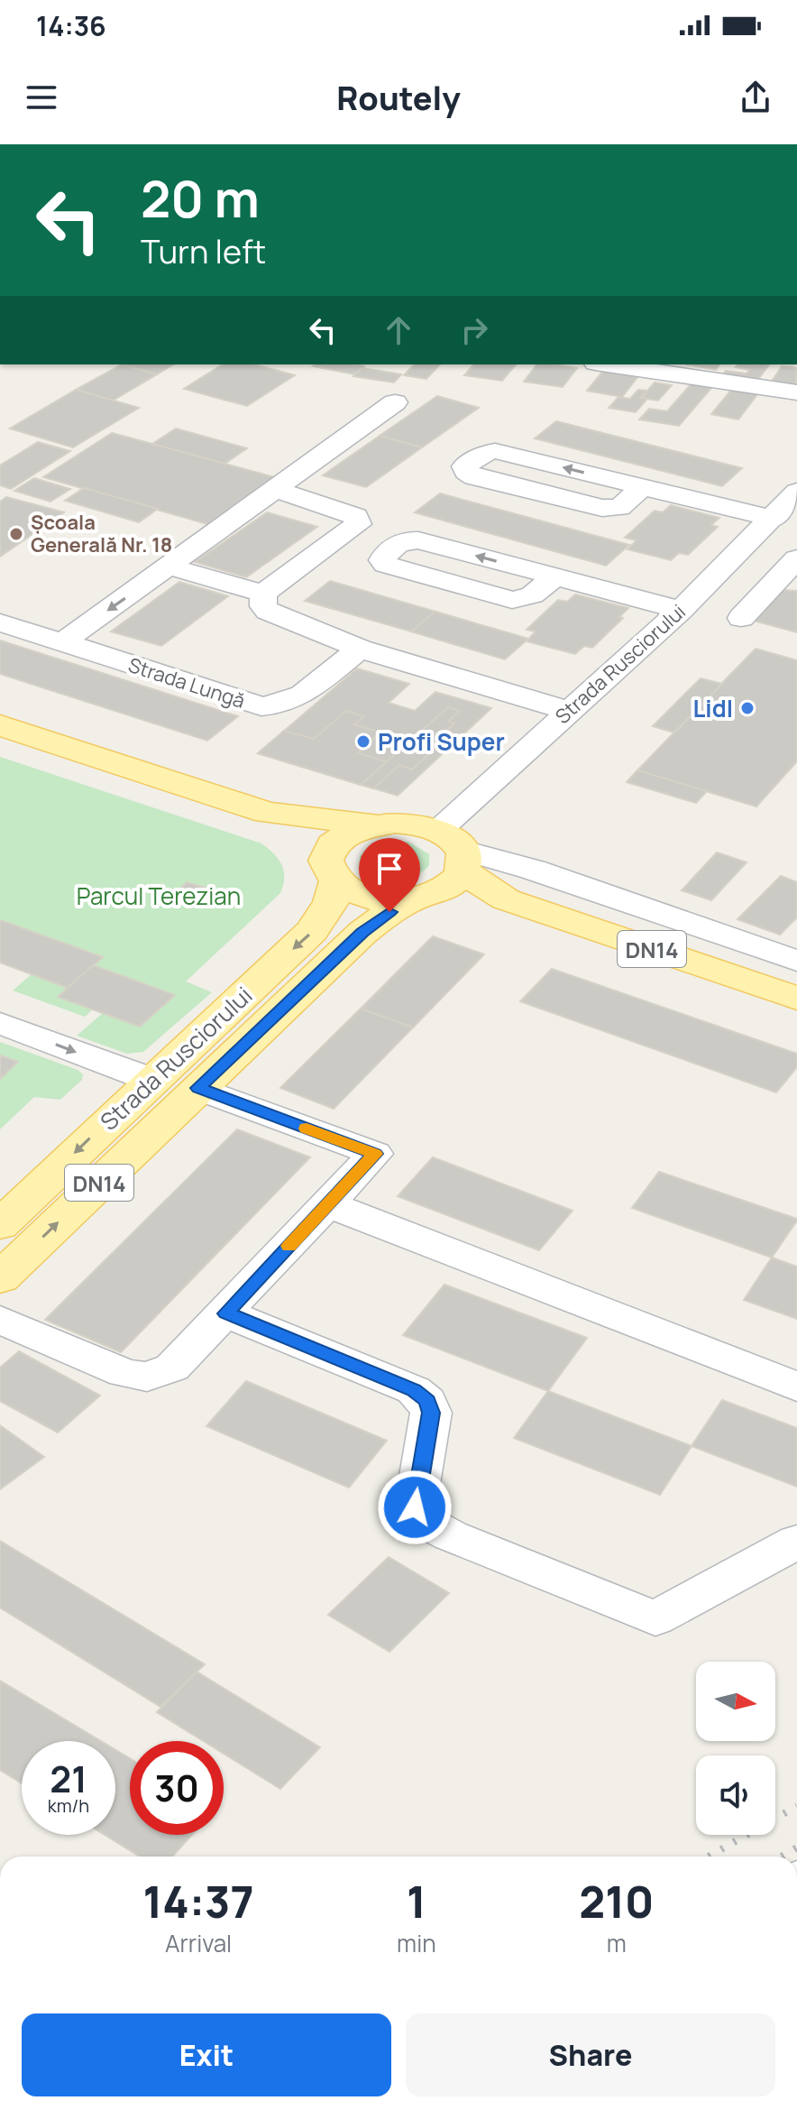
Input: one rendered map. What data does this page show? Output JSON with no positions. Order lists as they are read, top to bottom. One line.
{"streets":{"main road":["Strada Rusciorului","DN14"],"street":["Strada Lungă"]},"crossings":[["Strada Rusciorului","DN14"]],"parks":["Parcul Terezian"],"places":["Școala Generală Nr. 18","Lidl","Profi Super"],"north":"right","page":{"status":"14:36","header":"Routely","turn":["20 m","Turn left"],"speed":"21 km/h","limit":"30","eta":["14:37","Arrival","1","min","210","m"],"buttons":["Exit","Share"]}}
